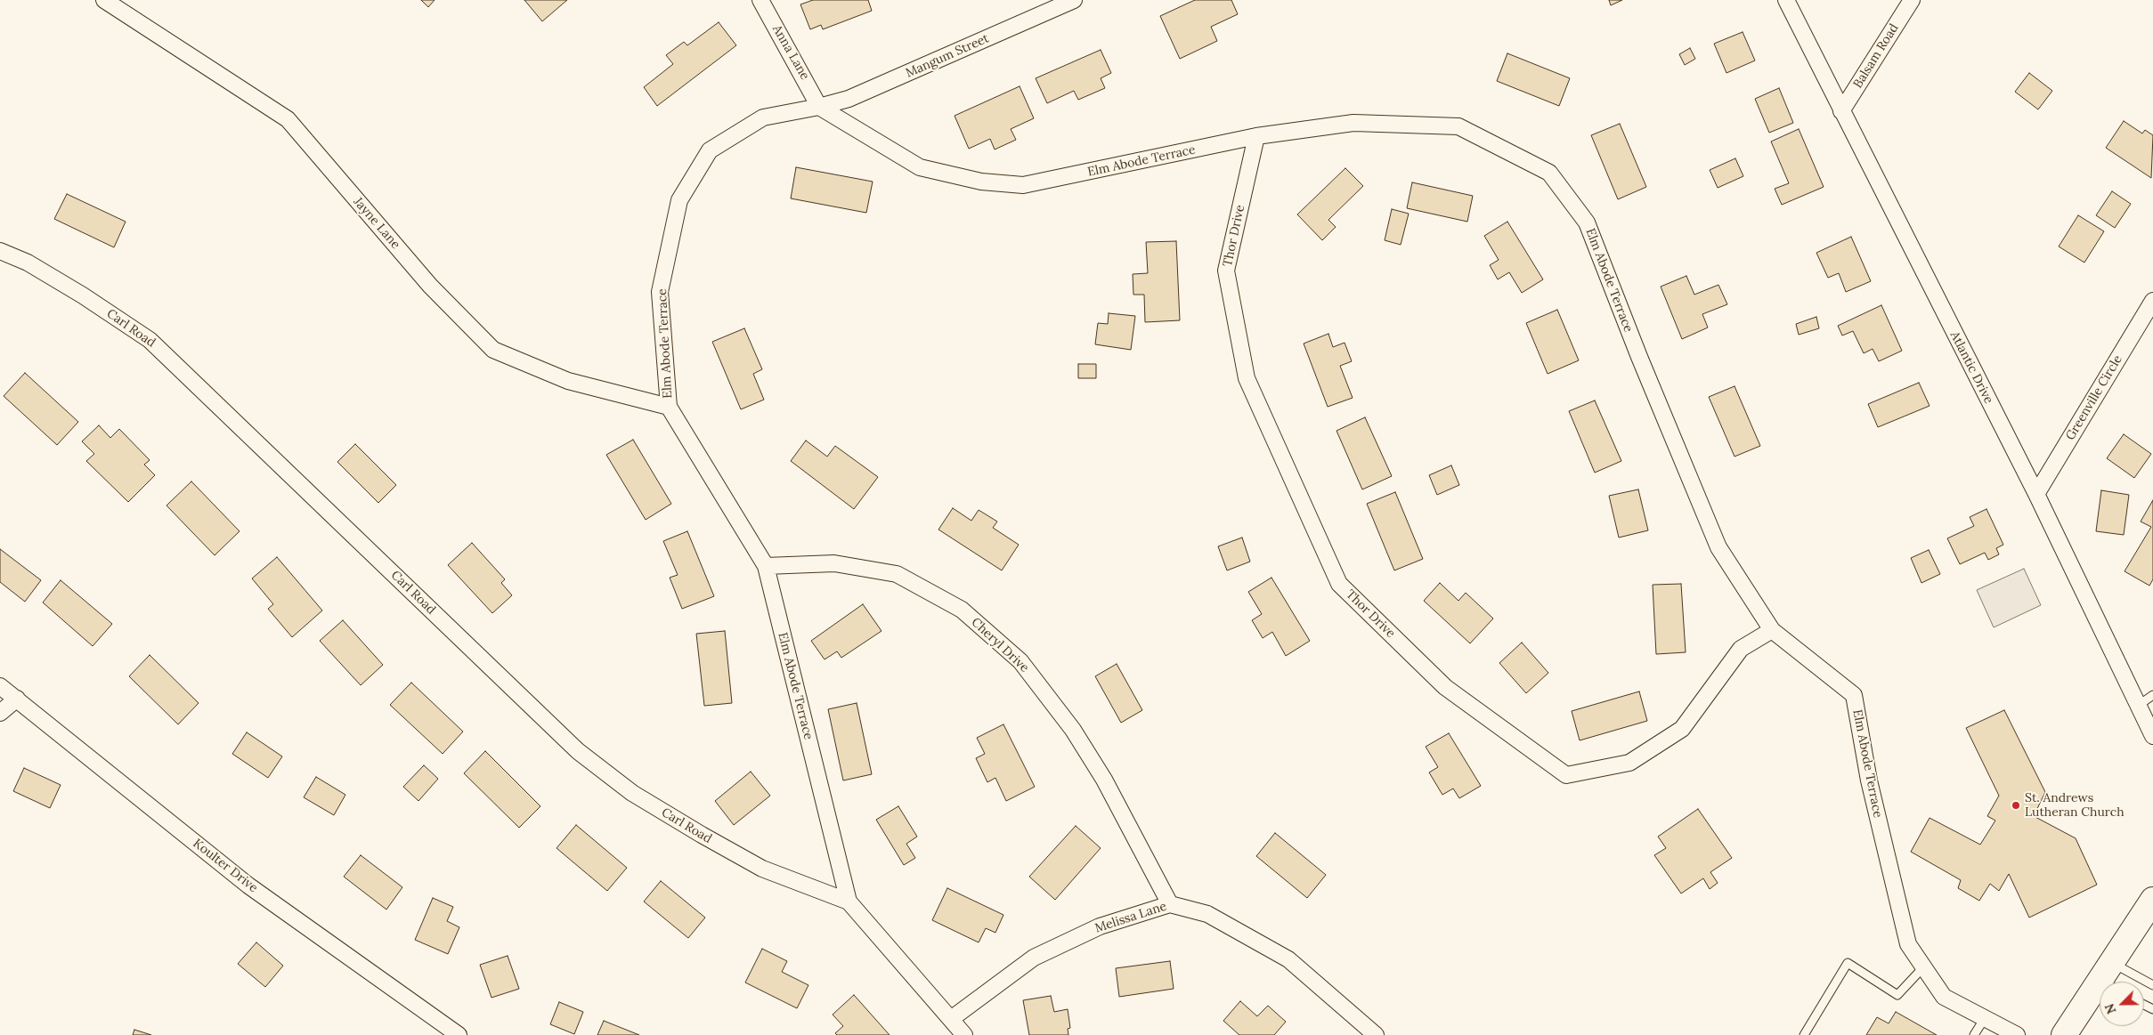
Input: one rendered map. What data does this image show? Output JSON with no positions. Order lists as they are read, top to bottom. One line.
{"streets":{"street":["Anna Lane","Mangum Street","Balsam Road","Elm Abode Terrace","Jayne Lane","Thor Drive","Carl Road","Atlantic Drive","Greenville Circle","Cheryl Drive","Koulter Drive","Melissa Lane"]},"crossings":[["Anna Lane","Mangum Street"],["Anna Lane","Elm Abode Terrace"],["Mangum Street","Elm Abode Terrace"],["Balsam Road","Atlantic Drive"],["Elm Abode Terrace","Jayne Lane"],["Elm Abode Terrace","Thor Drive"],["Elm Abode Terrace","Carl Road"],["Elm Abode Terrace","Cheryl Drive"],["Elm Abode Terrace","Melissa Lane"],["Atlantic Drive","Greenville Circle"],["Cheryl Drive","Melissa Lane"]],"places":["St. Andrews Lutheran Church"],"north":"bottom left"}
